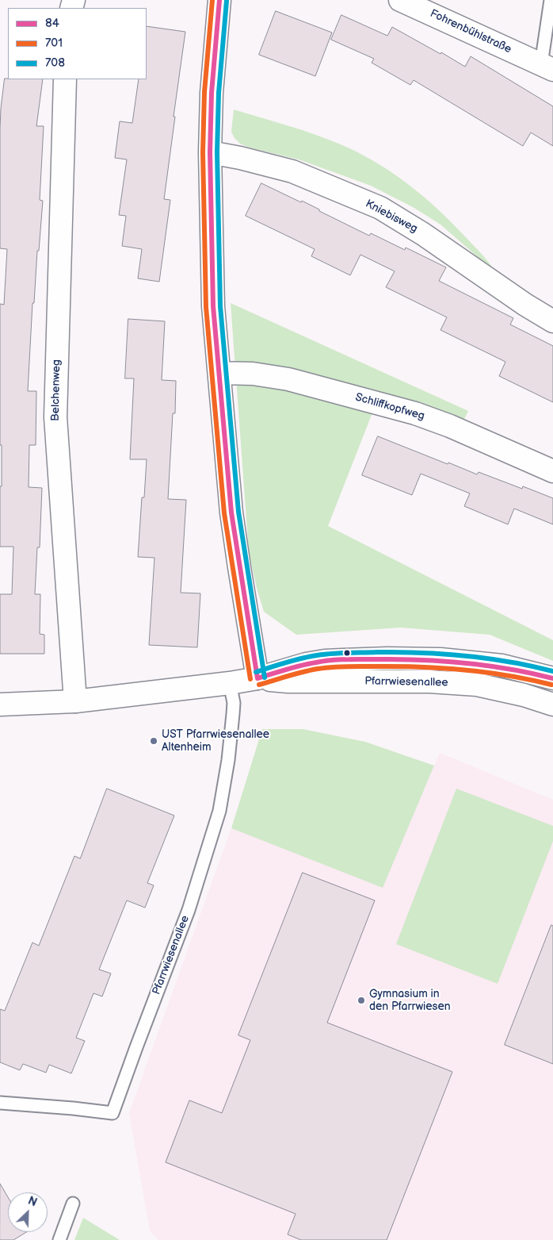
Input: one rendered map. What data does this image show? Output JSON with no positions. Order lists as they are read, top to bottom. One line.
{"streets":{"street":["Fohrenbühlstraße","Kniebisweg","Belchenweg","Schliffkopfweg","Pfarrwiesenallee"]},"crossings":[["Belchenweg","Pfarrwiesenallee"]],"places":["UST Pfarrwiesenallee Altenheim","Gymnasium in den Pfarrwiesen"],"lines":["transit line 84","transit line 701","transit line 708"],"legend":["84","701","708"],"north":"top right"}
